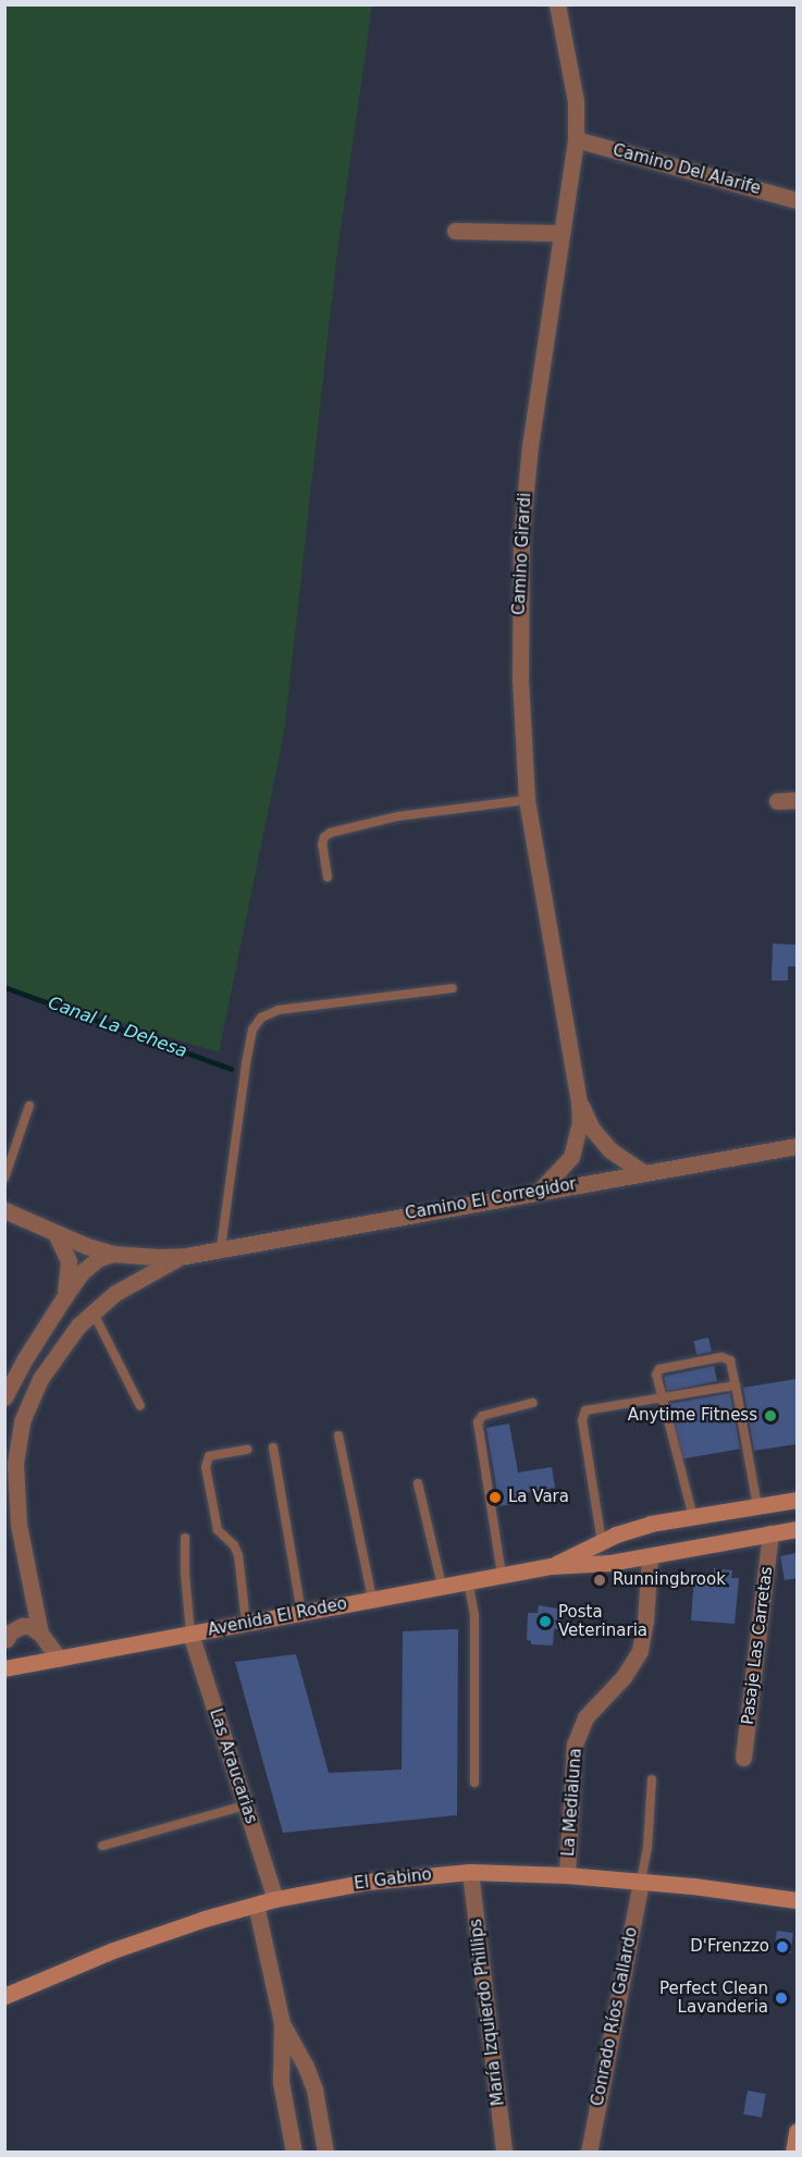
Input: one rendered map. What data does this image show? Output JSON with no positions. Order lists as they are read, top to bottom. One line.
{"streets":{"main road":["Avenida El Rodeo","El Gabino"],"street":["Camino Del Alarife","Camino Girardi","Camino El Corregidor","Pasaje Las Carretas","Las Araucarias","La Medialuna","María Izquierdo Phillips","Conrado Ríos Gallardo"]},"crossings":[["Camino Del Alarife","Camino Girardi"],["Camino Girardi","Camino El Corregidor"],["Camino El Corregidor","Avenida El Rodeo"],["Avenida El Rodeo","Pasaje Las Carretas"],["Avenida El Rodeo","Las Araucarias"],["Avenida El Rodeo","La Medialuna"],["Las Araucarias","El Gabino"],["La Medialuna","El Gabino"],["El Gabino","María Izquierdo Phillips"],["El Gabino","Conrado Ríos Gallardo"]],"water":["Canal La Dehesa"],"places":["Anytime Fitness","La Vara","Runningbrook","Posta Veterinaria","D'Frenzzo","Perfect Clean Lavanderia"]}
